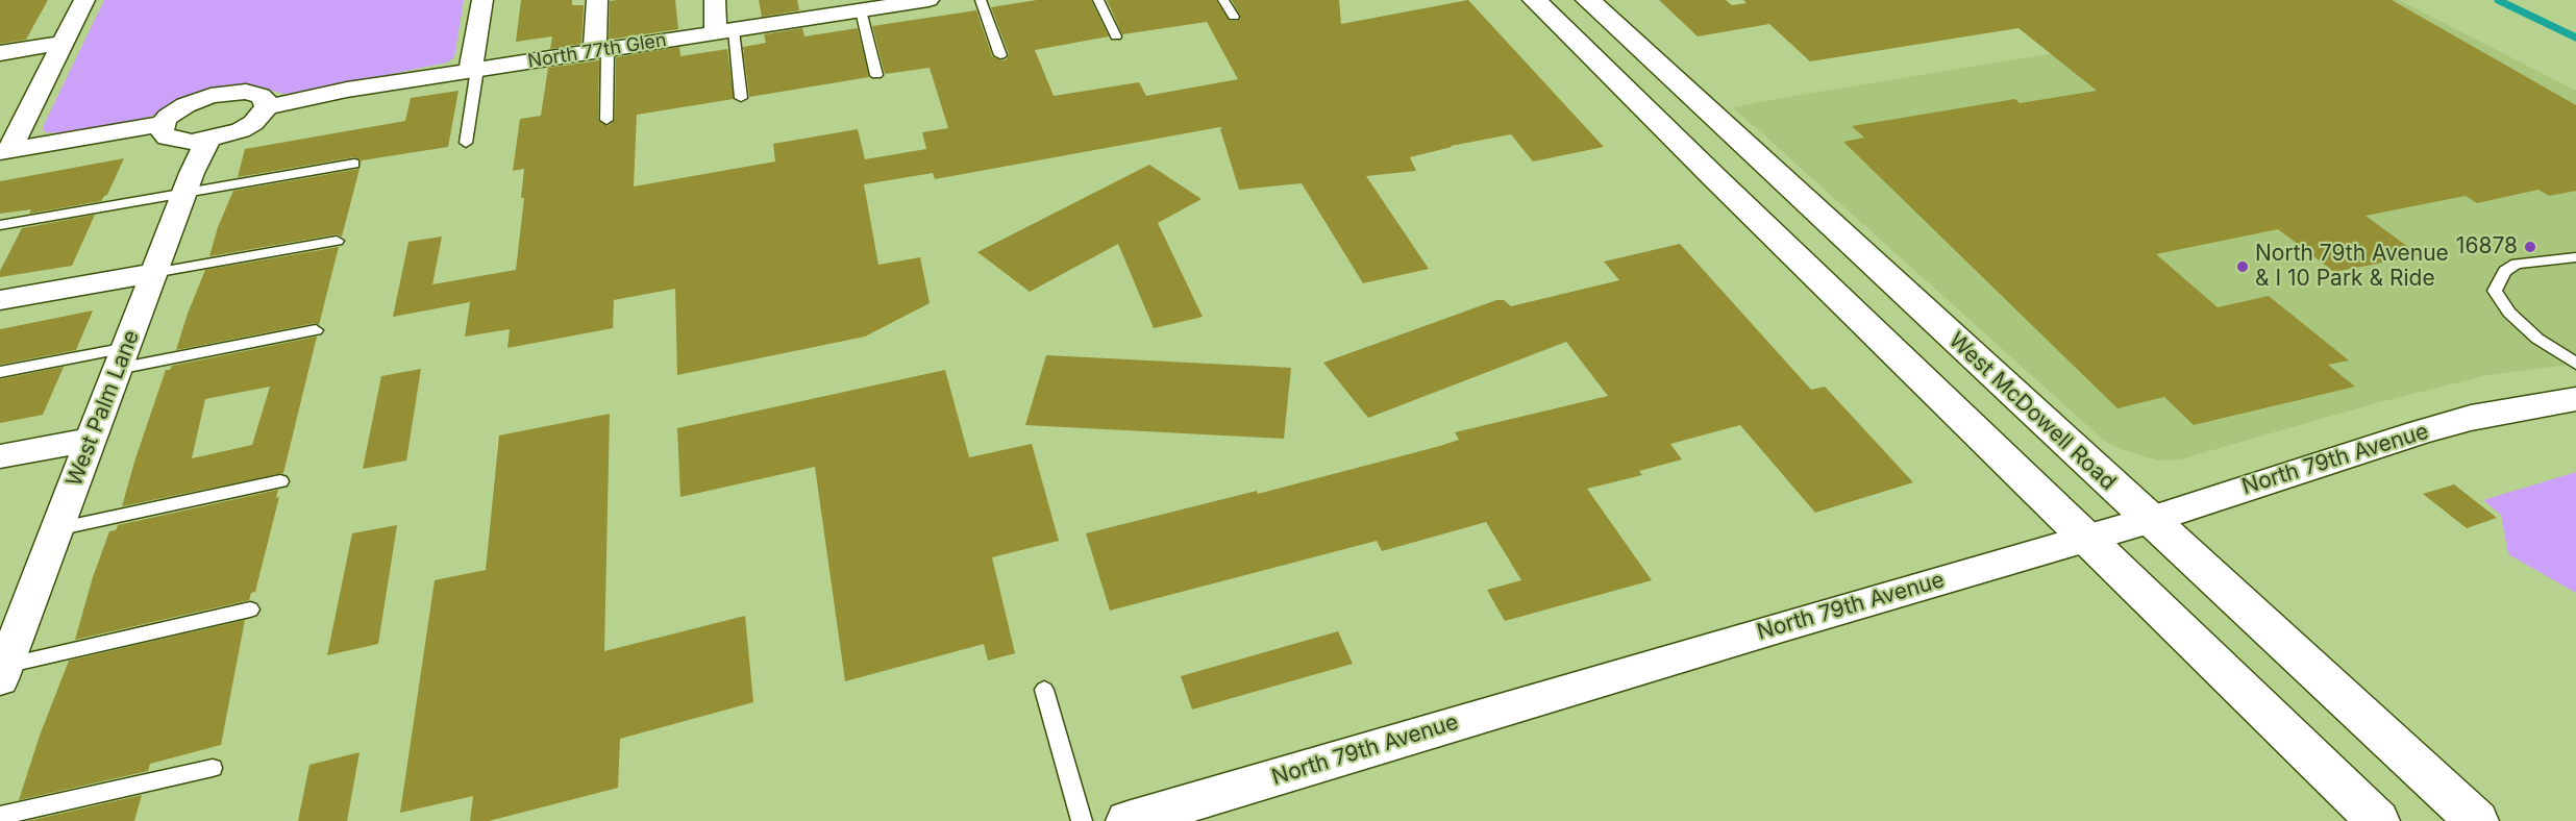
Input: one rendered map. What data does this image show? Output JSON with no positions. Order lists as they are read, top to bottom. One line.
{"streets":{"main road":["West McDowell Road","North 79th Avenue"],"street":["North 77th Glen","West Palm Lane"]},"crossings":[["West McDowell Road","North 79th Avenue"]],"places":["16878","North 79th Avenue & I 10 Park & Ride"]}
